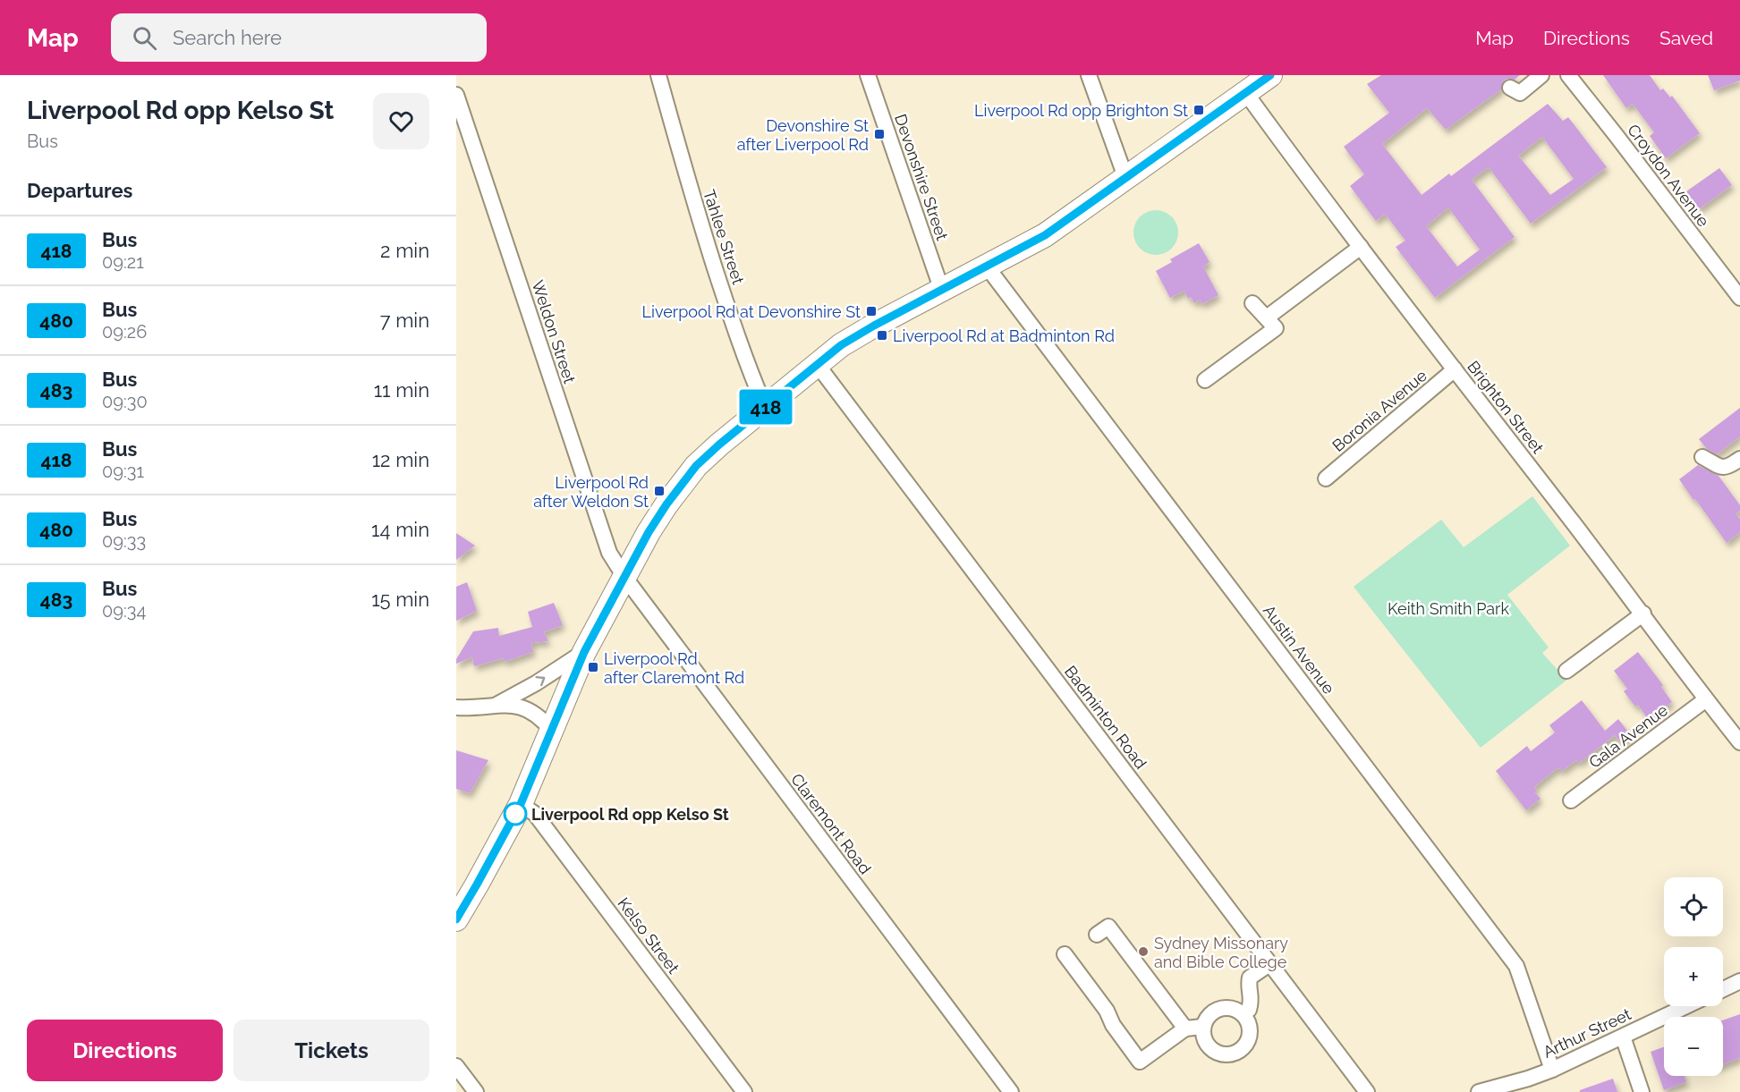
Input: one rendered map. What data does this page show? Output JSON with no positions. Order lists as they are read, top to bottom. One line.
{"streets":{"street":["Croydon Avenue","Devonshire Street","Tahlee Street","Weldon Street","Brighton Street","Boronia Avenue","Austin Avenue","Badminton Road","Gala Avenue","Claremont Road","Kelso Street","Arthur Street"]},"crossings":[["Weldon Street","Claremont Road"],["Brighton Street","Boronia Avenue"],["Brighton Street","Gala Avenue"],["Austin Avenue","Arthur Street"]],"parks":["Keith Smith Park"],"places":{"transit":["Liverpool Rd opp Brighton St","Devonshire St after Liverpool Rd","Liverpool Rd at Devonshire St","Liverpool Rd at Badminton Rd","Liverpool Rd after Weldon St","Liverpool Rd after Claremont Rd"],"other":["Liverpool Rd opp Kelso St","Sydney Missonary and Bible College"]},"lines":["bus line 418"],"page":{"header":"Map","search":"Search here","nav":["Map","Directions","Saved"],"heading":[["Liverpool Rd opp Kelso St","Bus"],"Departures"],"on_map":"418","list":[{"mark":"418","name":"Bus","note":"09:21","value":"2 min"},{"mark":"480","name":"Bus","note":"09:26","value":"7 min"},{"mark":"483","name":"Bus","note":"09:30","value":"11 min"},{"mark":"418","name":"Bus","note":"09:31","value":"12 min"},{"mark":"480","name":"Bus","note":"09:33","value":"14 min"},{"mark":"483","name":"Bus","note":"09:34","value":"15 min"}],"map_buttons":["+","−"],"buttons":["Directions","Tickets"]}}
